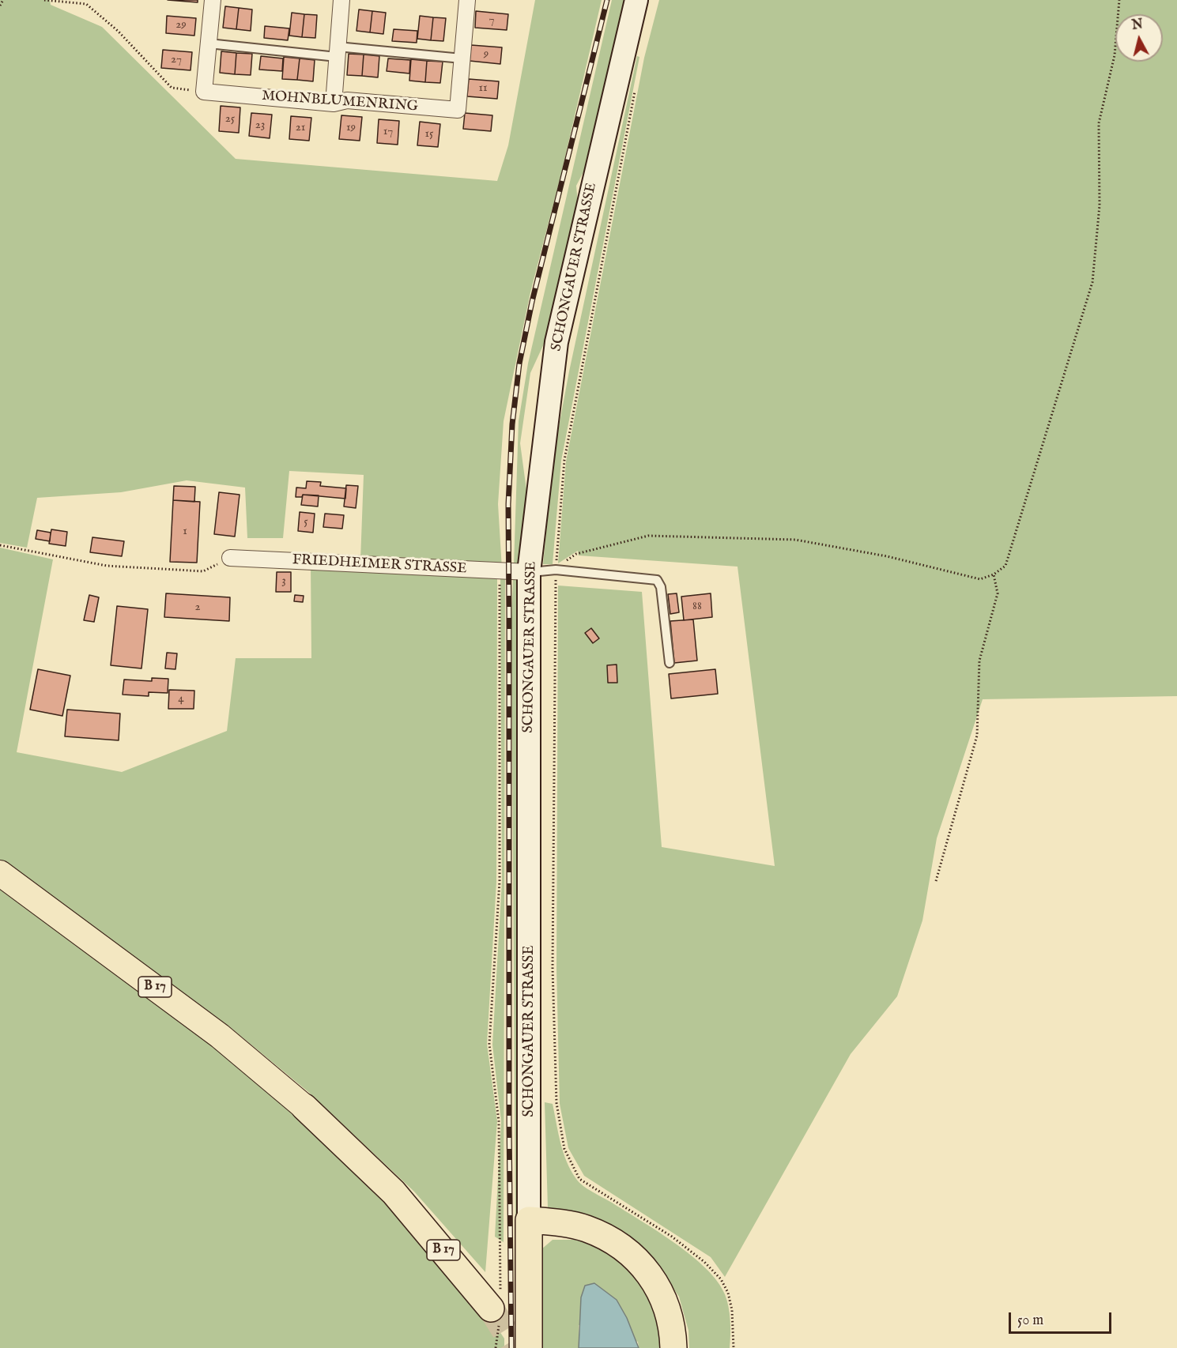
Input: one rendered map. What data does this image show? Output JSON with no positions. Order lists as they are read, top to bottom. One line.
{"streets":{"highway":["B 17"],"main road":["SCHONGAUER STRASSE"],"street":["MOHNBLUMENRING","FRIEDHEIMER STRASSE"]},"crossings":[["SCHONGAUER STRASSE","FRIEDHEIMER STRASSE"]],"house_numbers":["7","29","9","27","11","25","23","21","19","17","15","5","1","3","88","2","4"],"scale_bar":"50 m","north":"top"}
